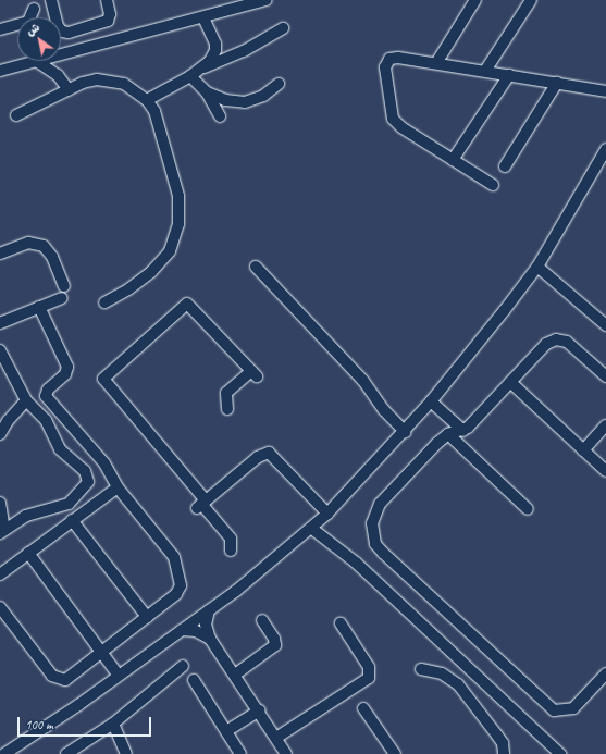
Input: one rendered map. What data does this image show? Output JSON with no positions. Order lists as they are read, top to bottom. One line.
{"scale_bar":"100 m","north":"top left"}
